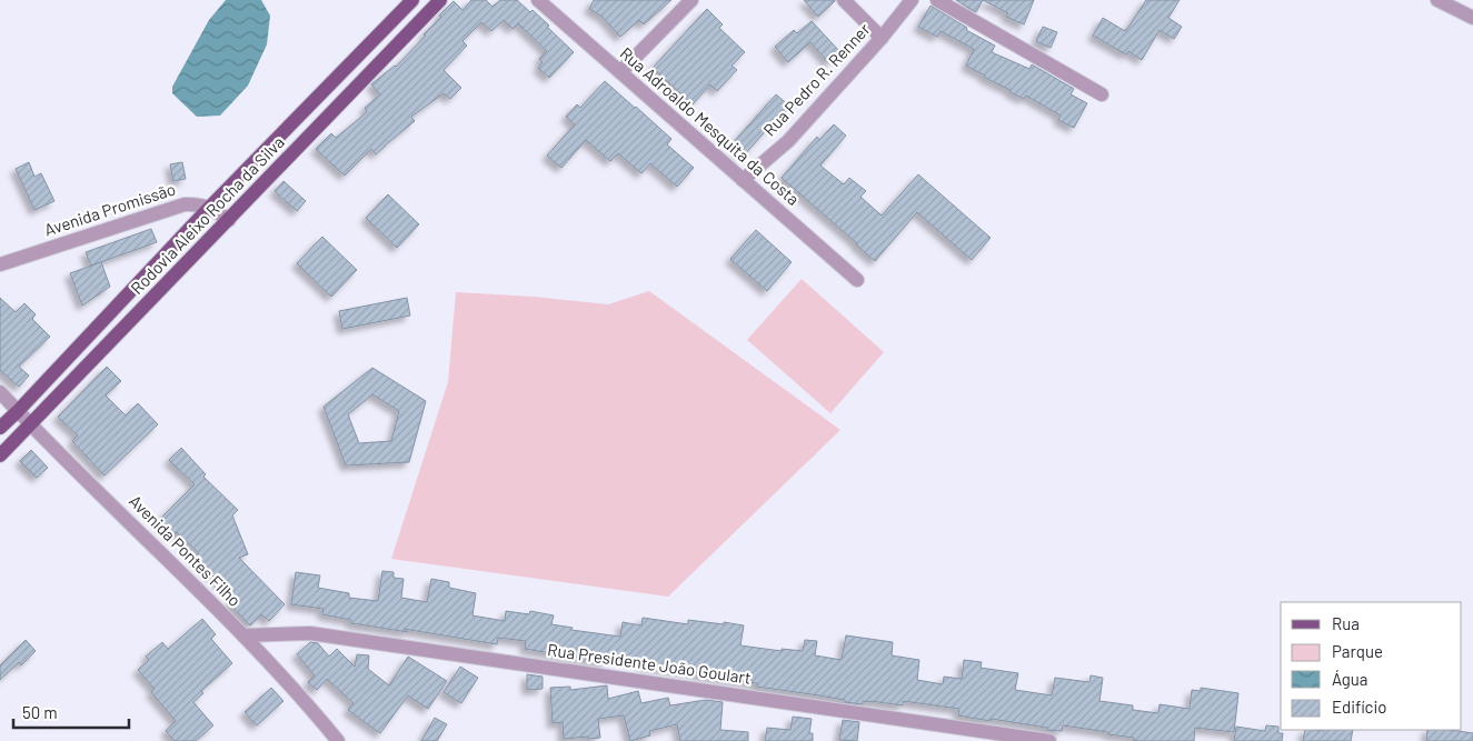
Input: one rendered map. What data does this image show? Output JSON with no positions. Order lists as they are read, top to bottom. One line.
{"streets":{"main road":["Rodovia Aleixo Rocha da Silva"],"street":["Rua Pedro R. Renner","Rua Adroaldo Mesquita da Costa","Avenida Promissão","Avenida Pontes Filho","Rua Presidente João Goulart"]},"crossings":[["Rua Pedro R. Renner","Rua Adroaldo Mesquita da Costa"],["Avenida Promissão","Rodovia Aleixo Rocha da Silva"],["Rodovia Aleixo Rocha da Silva","Avenida Pontes Filho"],["Avenida Pontes Filho","Rua Presidente João Goulart"]],"legend":["Rua","Parque","Água","Edifício"],"scale_bar":"50 m"}
